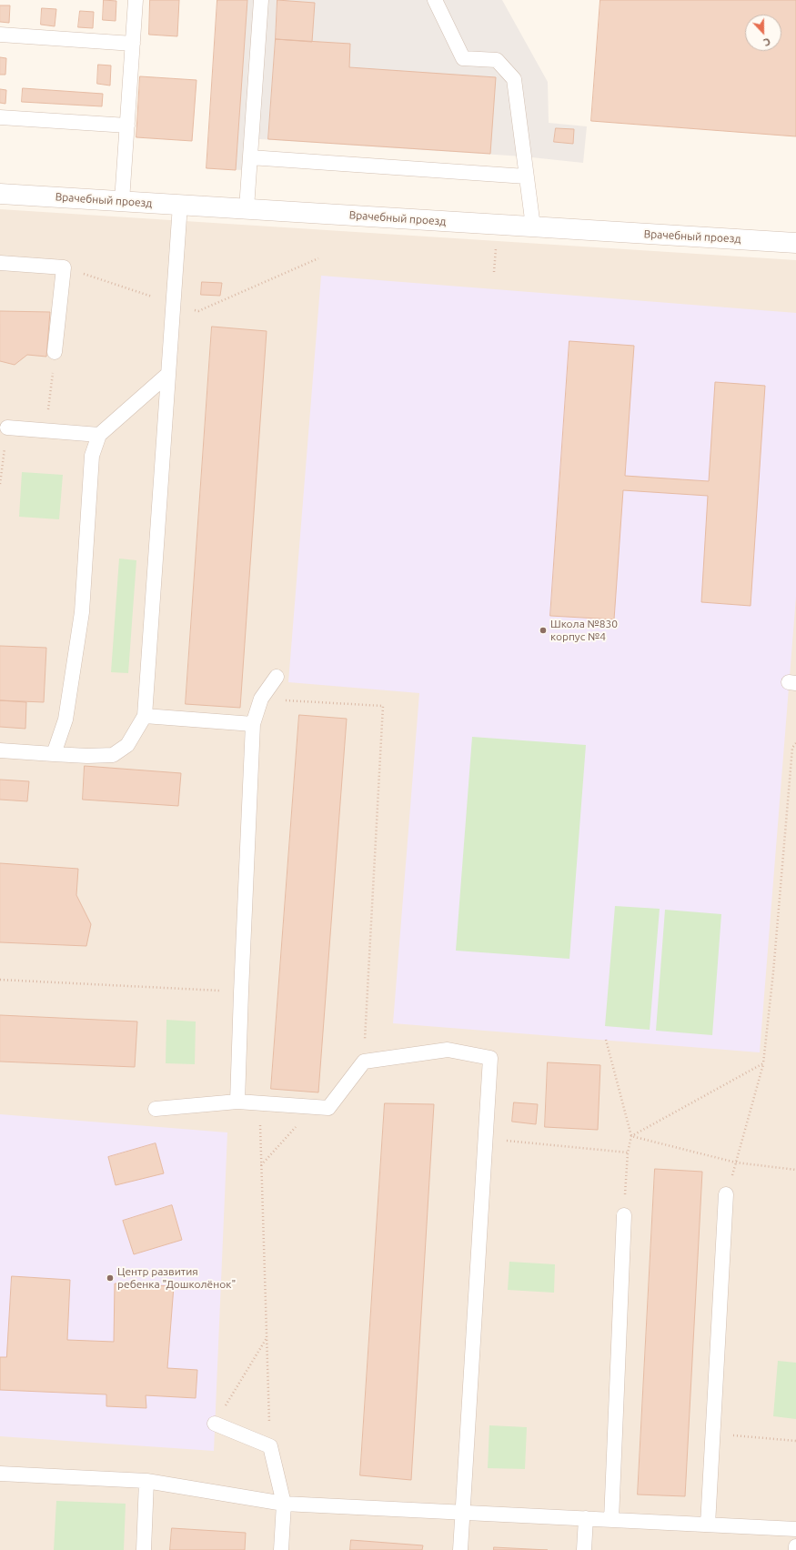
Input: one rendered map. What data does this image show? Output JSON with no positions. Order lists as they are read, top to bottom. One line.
{"streets":{"street":["Врачебный проезд"]},"places":["Школа №830 корпус №4","Центр развития ребенка \"Дошколёнок\""],"north":"bottom"}
